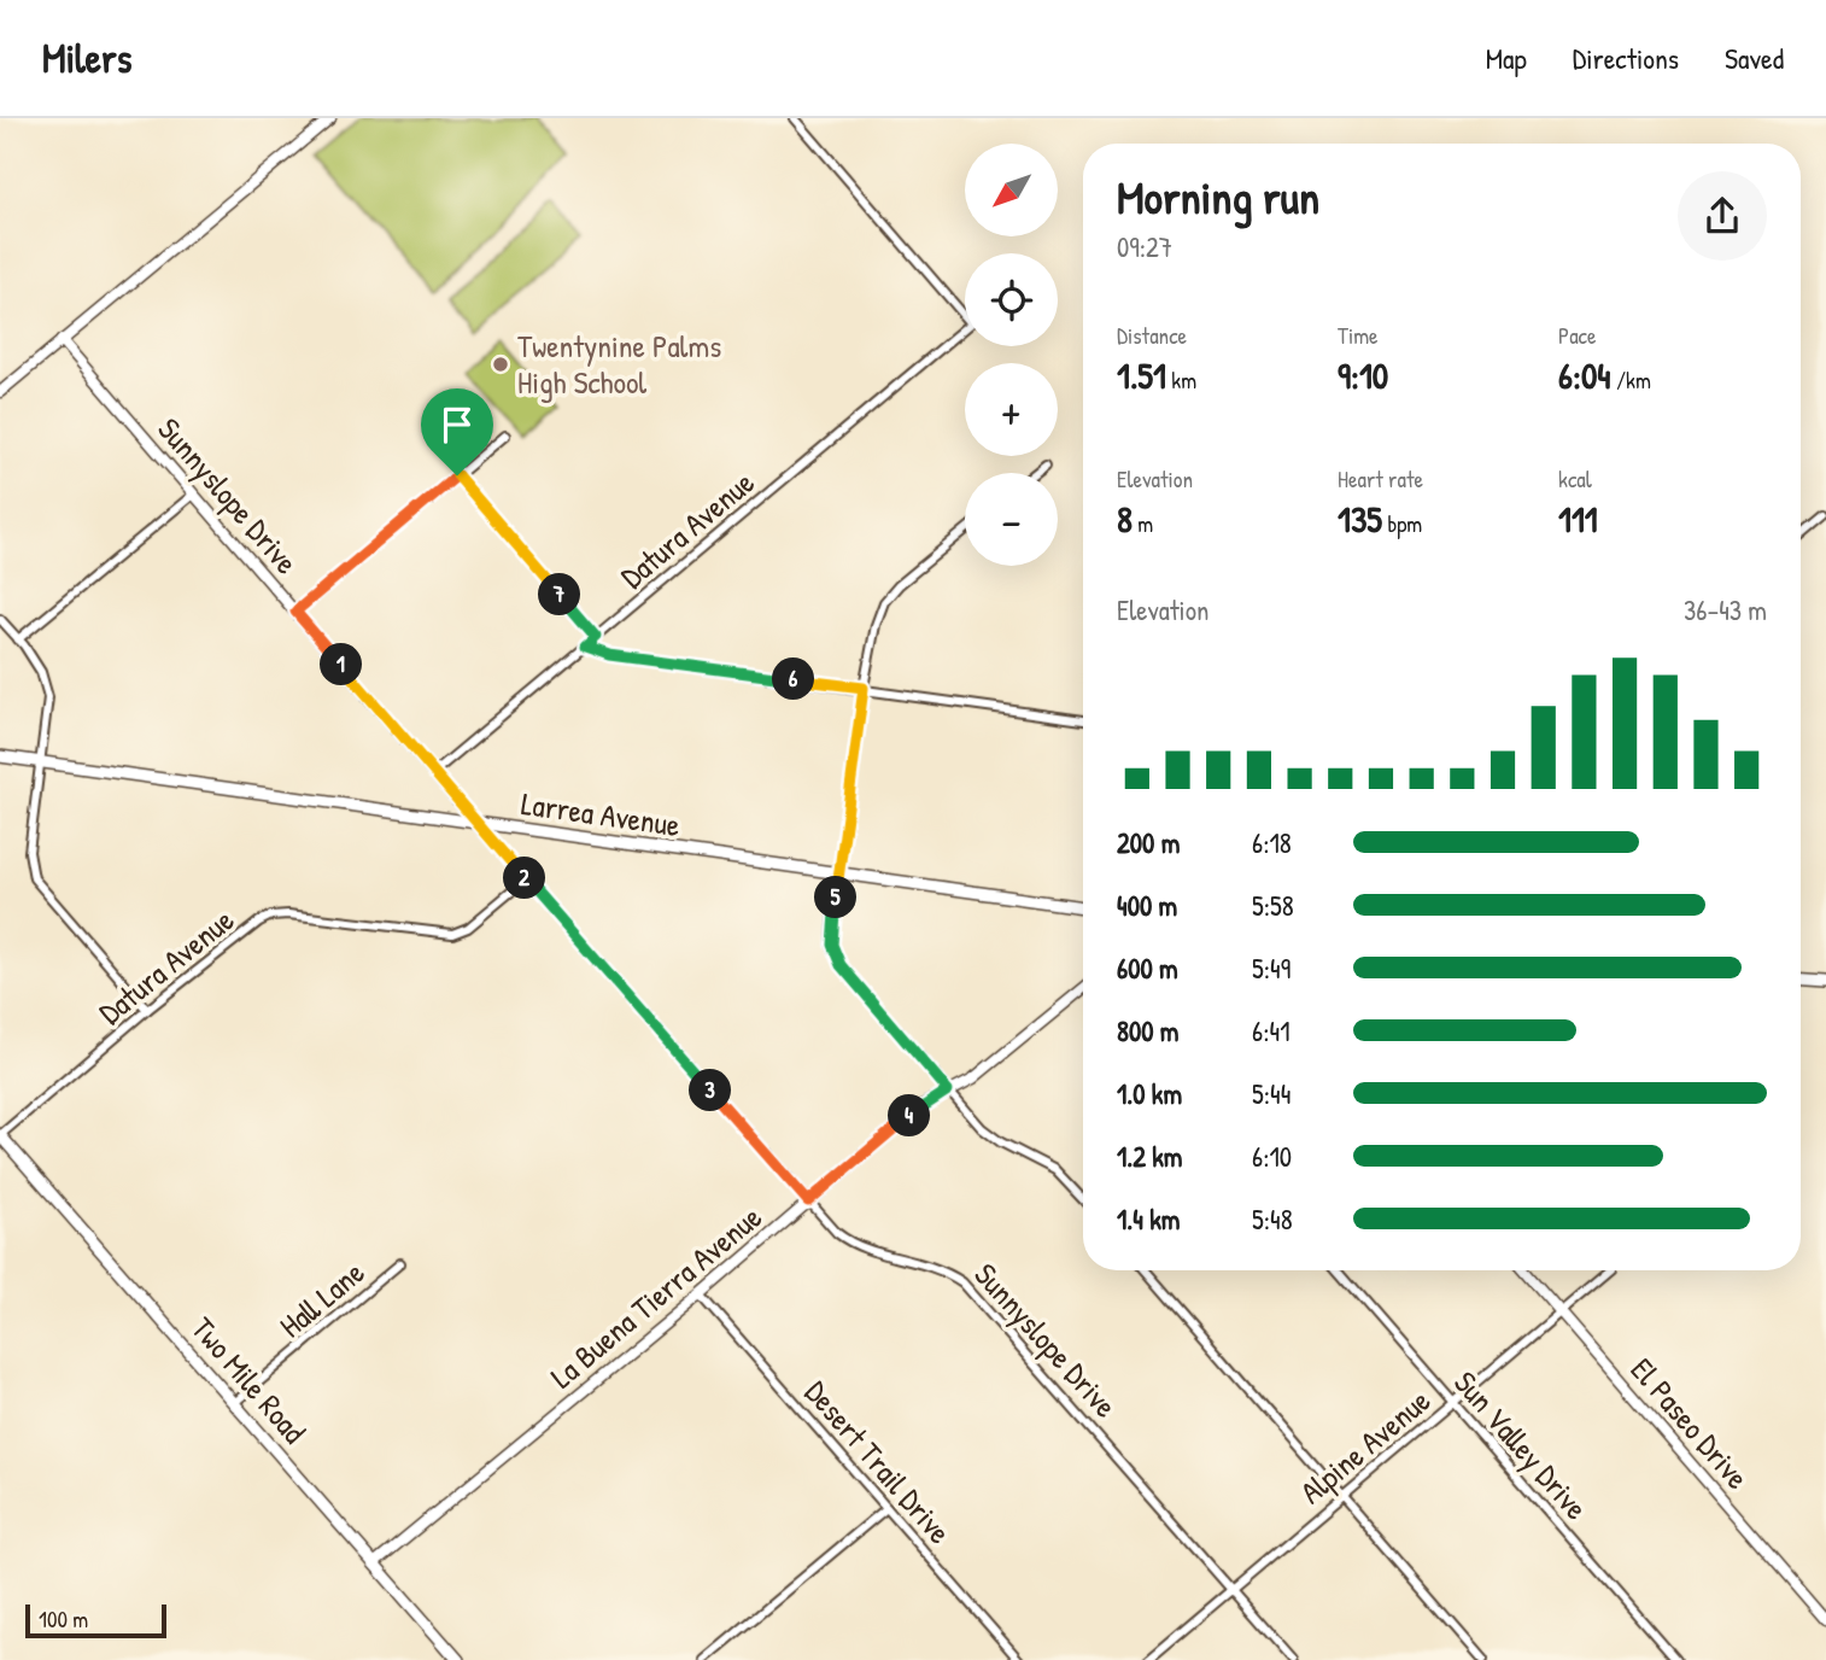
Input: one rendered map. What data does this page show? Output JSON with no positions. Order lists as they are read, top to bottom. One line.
{"streets":{"main road":["Larrea Avenue","Two Mile Road"],"street":["Sunnyslope Drive","Datura Avenue","La Buena Tierra Avenue","Hall Lane","El Paseo Drive","Sun Valley Drive","Alpine Avenue","Desert Trail Drive"]},"crossings":[["Sunnyslope Drive","Datura Avenue"],["Sunnyslope Drive","Larrea Avenue"],["Sunnyslope Drive","La Buena Tierra Avenue"],["Sunnyslope Drive","Alpine Avenue"],["Datura Avenue","Two Mile Road"],["La Buena Tierra Avenue","Two Mile Road"],["La Buena Tierra Avenue","Desert Trail Drive"],["Hall Lane","Two Mile Road"],["El Paseo Drive","Alpine Avenue"],["Sun Valley Drive","Alpine Avenue"]],"places":["Twentynine Palms High School"],"scale_bar":"100 m","north":"bottom left","page":{"header":"Milers","nav":["Map","Directions","Saved"],"map_buttons":["+","−"],"heading":["Morning run","09:27"],"stats":[["Distance","1.51 km"],["Time","9:10"],["Pace","6:04 /km"],["Elevation","8 m"],["Heart rate","135 bpm"],["kcal","111"]],"pins":["7","1","6","2","5","3","4"],"chart":["Elevation","36–43 m"],"list":[{"name":"200 m","note":"6:18"},{"name":"400 m","note":"5:58"},{"name":"600 m","note":"5:49"},{"name":"800 m","note":"6:41"},{"name":"1.0 km","note":"5:44"},{"name":"1.2 km","note":"6:10"},{"name":"1.4 km","note":"5:48"}],"scale":"100 m"}}
